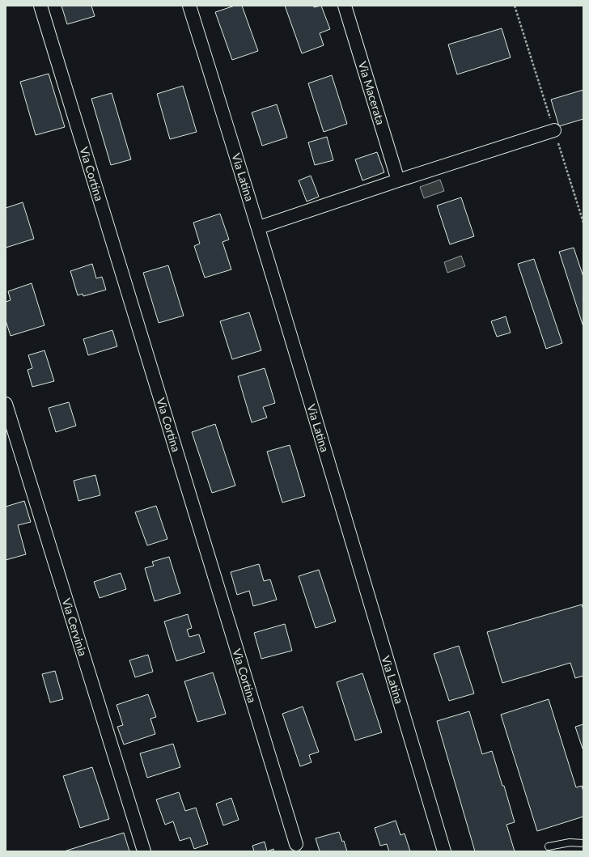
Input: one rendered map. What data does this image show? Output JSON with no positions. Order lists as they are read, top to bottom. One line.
{"streets":{"street":["Via Macerata","Via Cortina","Via Latina","Via Cervinia"]}}
